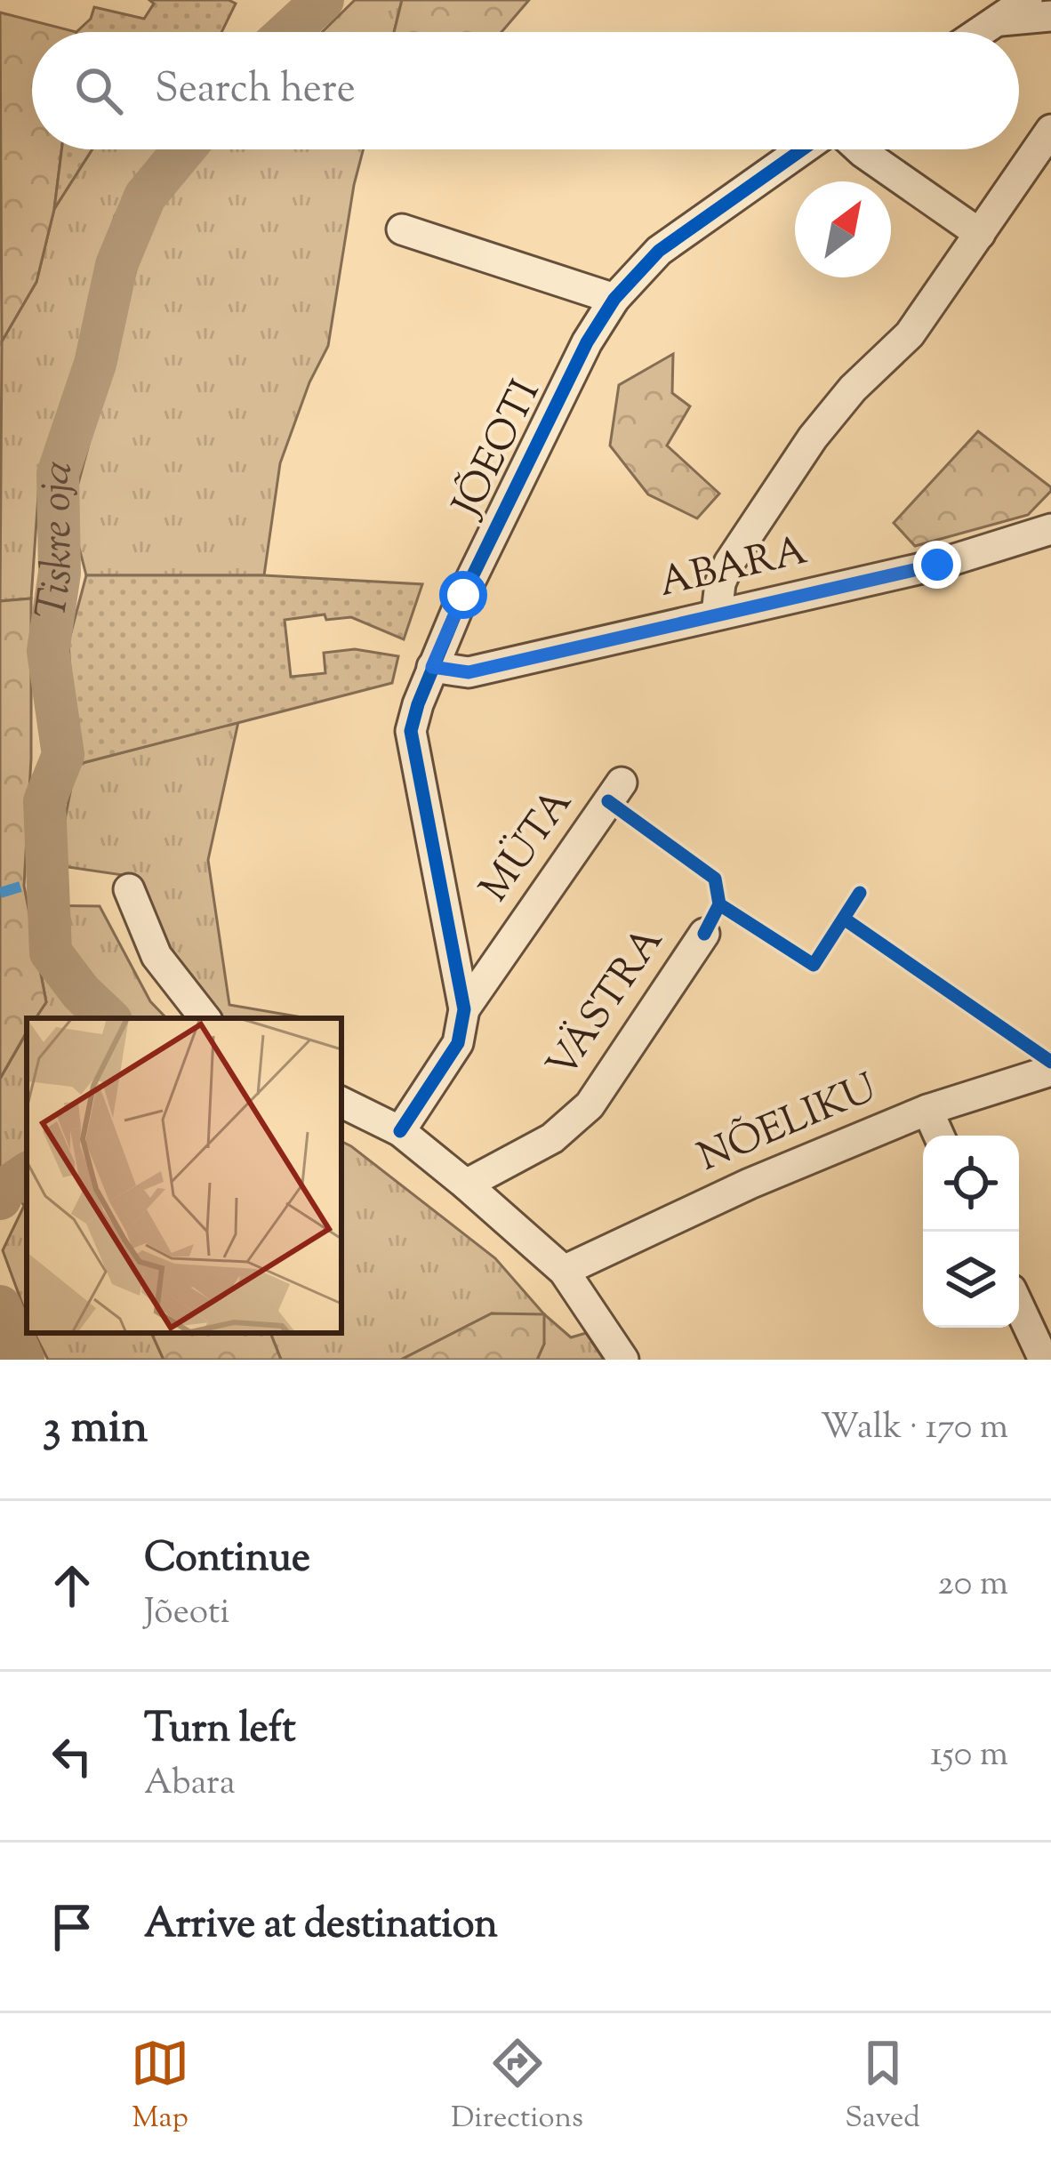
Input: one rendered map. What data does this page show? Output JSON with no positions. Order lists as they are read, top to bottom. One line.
{"streets":{"street":["JÕEOTI","ABARA","MÜTA","VÄSTRA","NÕELIKU"]},"crossings":[["JÕEOTI","ABARA"],["JÕEOTI","MÜTA"]],"water":["Tiskre oja"],"north":"top right","page":{"search":"Search here","heading":["3 min","Walk · 170 m"],"list":[["Continue","Jõeoti","20 m"],["Turn left","Abara","150 m"],"Arrive at destination"],"nav":["Map","Directions","Saved"]}}
